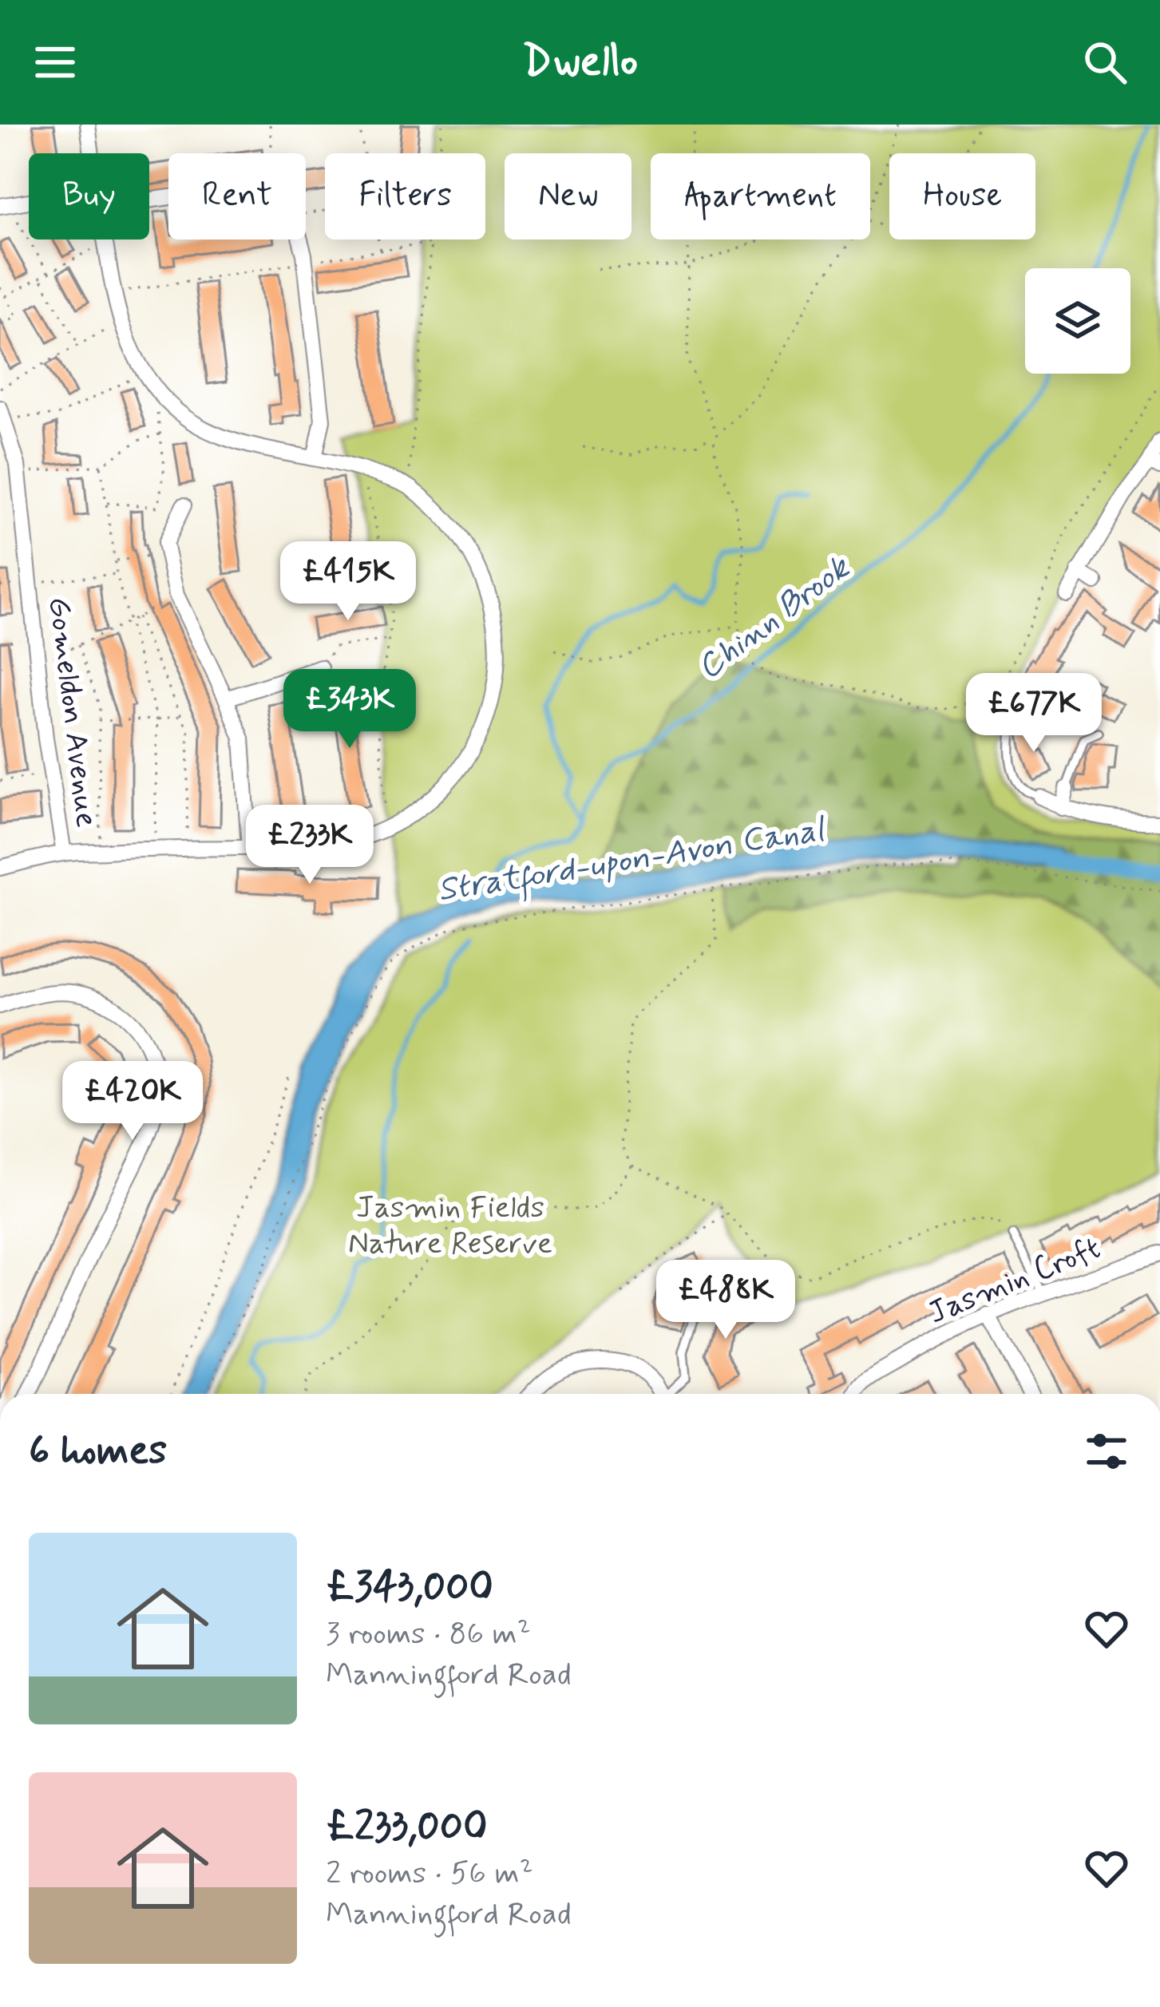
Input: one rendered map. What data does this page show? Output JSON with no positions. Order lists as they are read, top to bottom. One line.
{"streets":{"street":["Gomeldon Avenue","Jasmin Croft"]},"water":["Chinn Brook","Stratford-upon-Avon Canal"],"parks":["Jasmin Fields Nature Reserve"],"page":{"header":"Dwello","chip":["Buy","Rent","Filters","New","Apartment","House"],"price":["£415K","£343K","£677K","£233K","£420K","£488K"],"heading":"6 homes","list":[{"name":"£343,000","note":"3 rooms · 86 m² · Manningford Road"},{"name":"£233,000","note":"2 rooms · 56 m² · Manningford Road"}]}}
